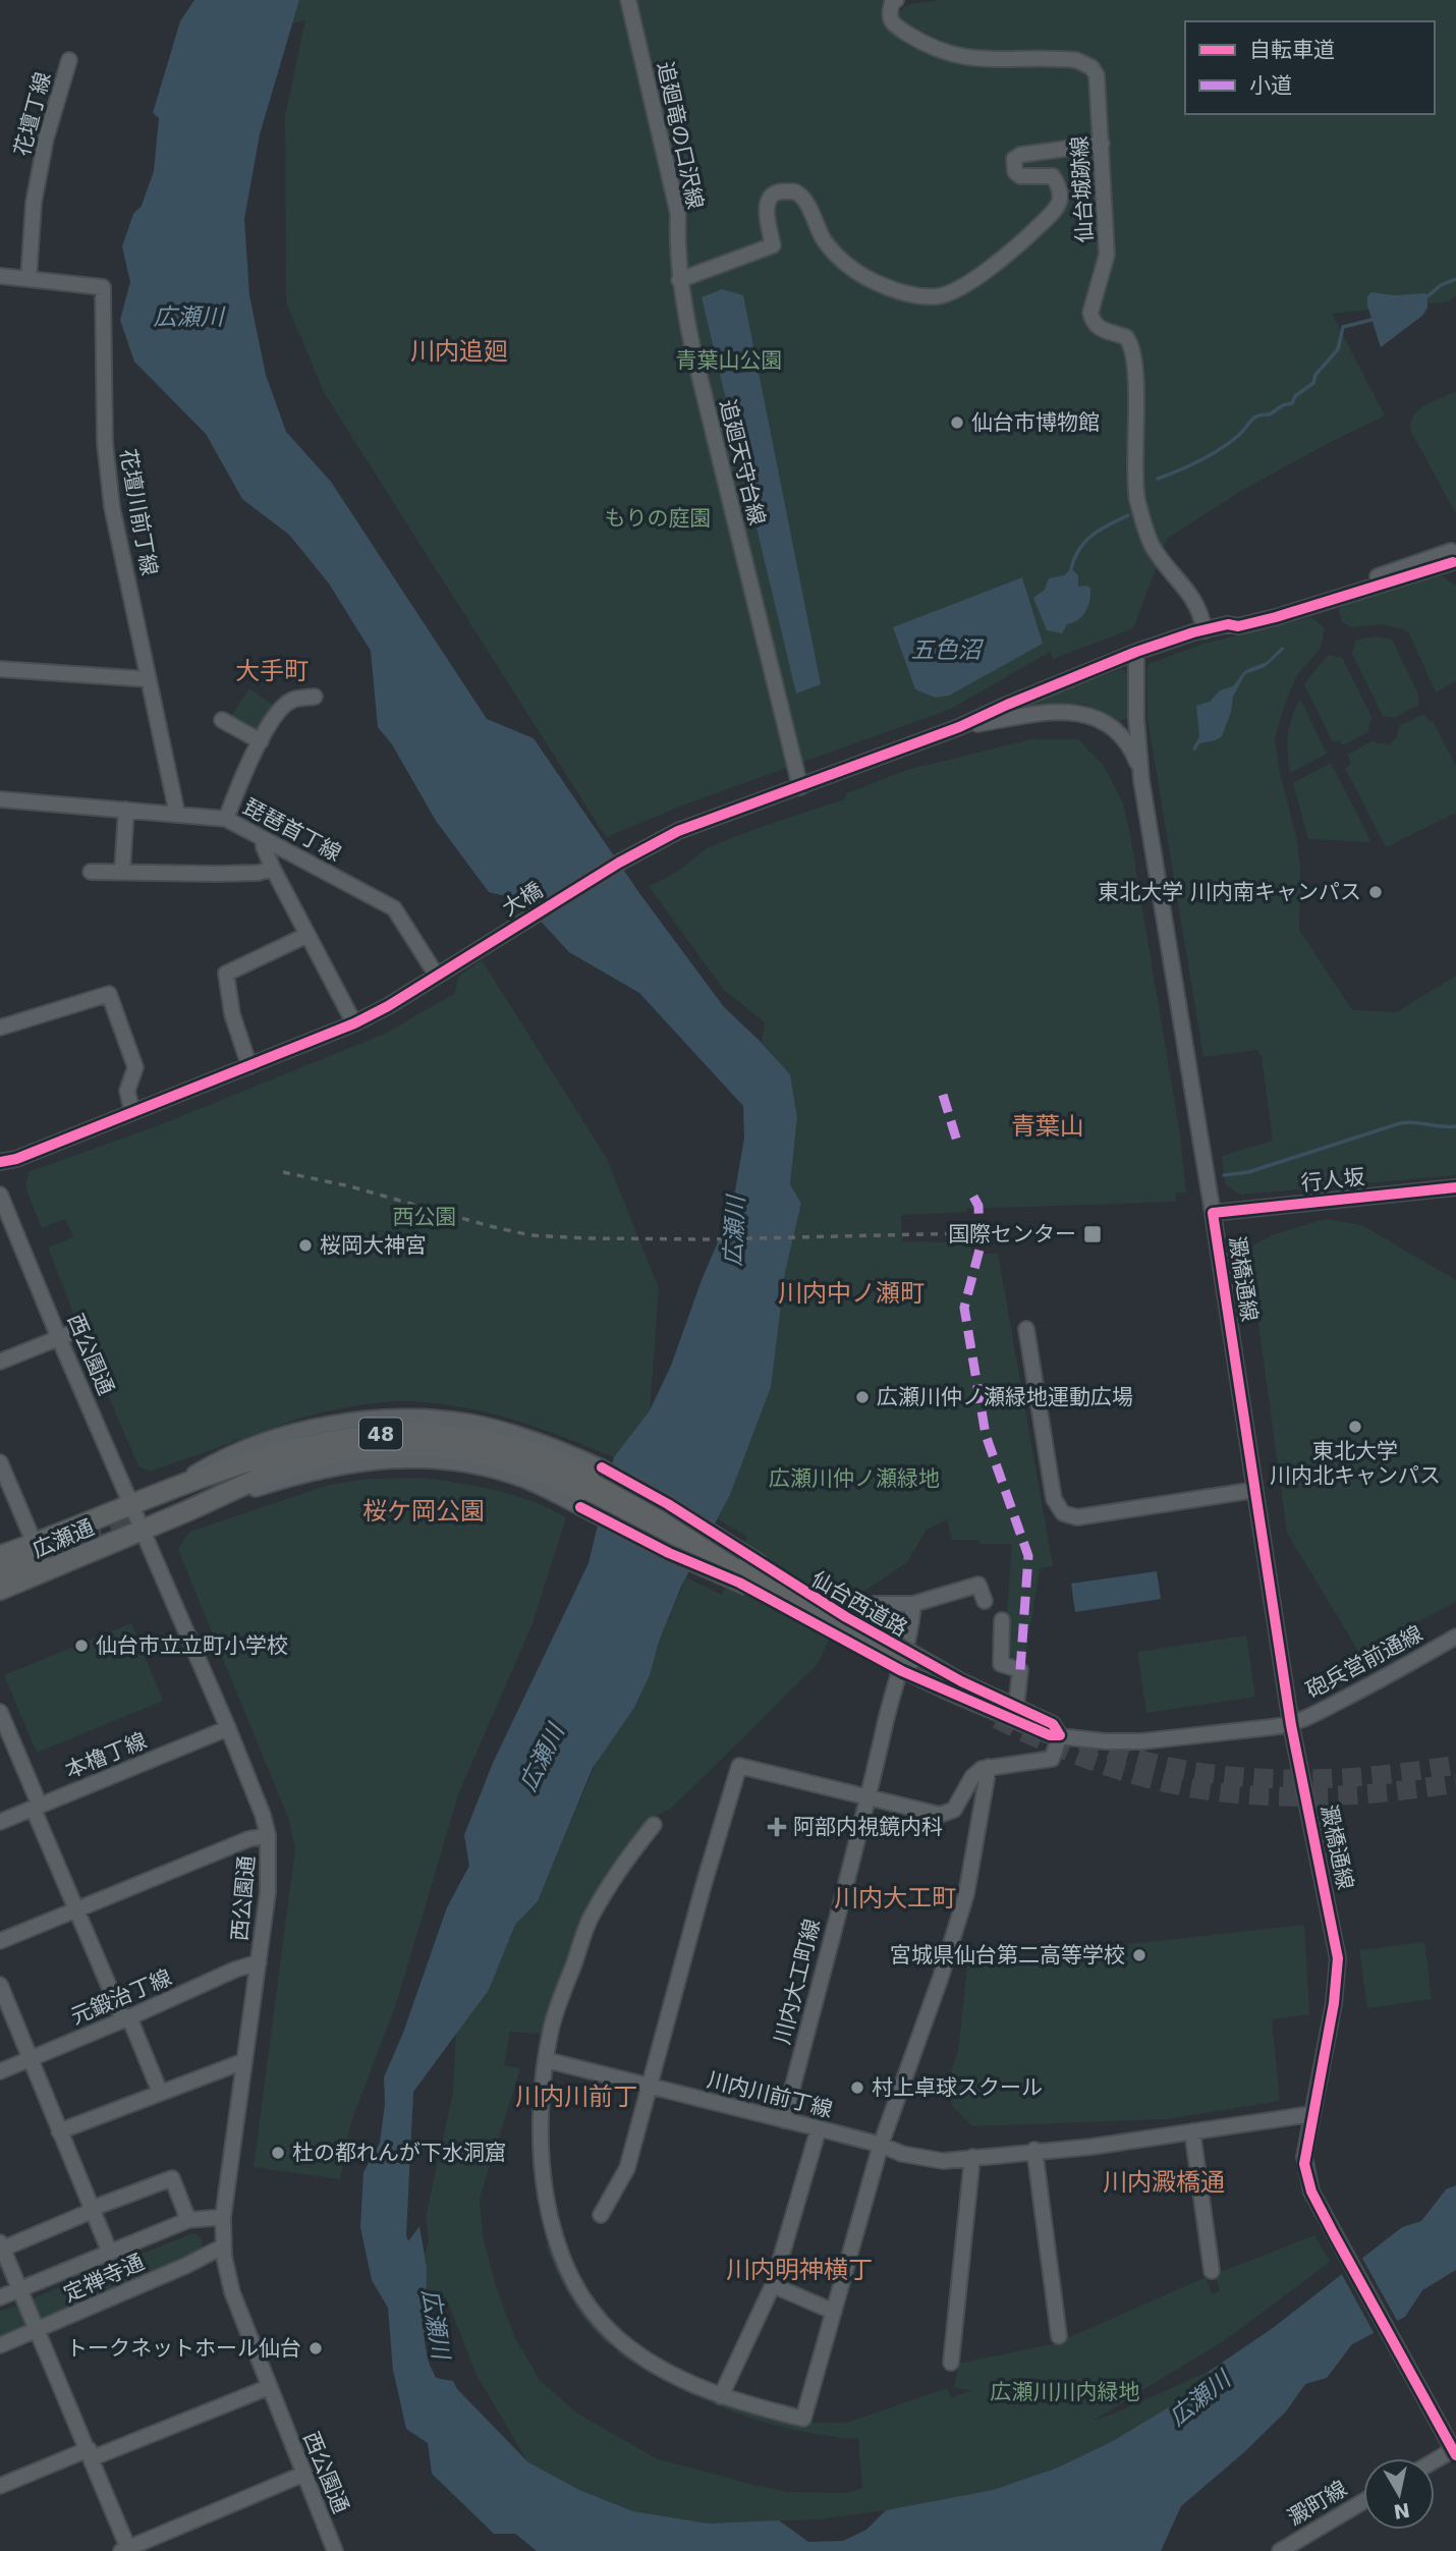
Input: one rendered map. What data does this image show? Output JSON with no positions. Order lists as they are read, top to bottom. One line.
{"streets":{"highway":["48","広瀬通","仙台西道路"],"street":["花壇丁線","追廻竜の口沢線","仙台城跡線","追廻天守台線","花壇川前丁線","琵琶首丁線","大橋","行人坂","澱橋通線","西公園通","砲兵営前通線","本櫓丁線","川内大工町線","元鍛治丁線","川内川前丁線","定禅寺通","澱町線"]},"crossings":[["花壇丁線","花壇川前丁線"],["追廻竜の口沢線","追廻天守台線"],["追廻天守台線","大橋"],["花壇川前丁線","琵琶首丁線"],["琵琶首丁線","大橋"],["行人坂","澱橋通線"],["澱橋通線","砲兵営前通線"],["澱橋通線","川内川前丁線"],["西公園通","48"],["西公園通","広瀬通"],["西公園通","本櫓丁線"],["西公園通","元鍛治丁線"],["西公園通","定禅寺通"],["48","広瀬通"],["48","仙台西道路"],["川内大工町線","川内川前丁線"]],"districts":["川内追廻","大手町","青葉山","川内中ノ瀬町","桜ケ岡公園","川内大工町","川内川前丁","川内澱橋通","川内明神横丁"],"water":["広瀬川","五色沼"],"parks":["青葉山公園","もりの庭園","西公園","広瀬川仲ノ瀬緑地","広瀬川川内緑地"],"places":{"other":["仙台市博物館","東北大学 川内南キャンパス","桜岡大神宮","広瀬川仲ノ瀬緑地運動広場","東北大学 川内北キャンパス","仙台市立立町小学校","宮城県仙台第二高等学校","村上卓球スクール","杜の都れんが下水洞窟","トークネットホール仙台"],"transit":["国際センター"],"health":["阿部内視鏡内科"]},"legend":["自転車道","小道"],"north":"bottom"}
